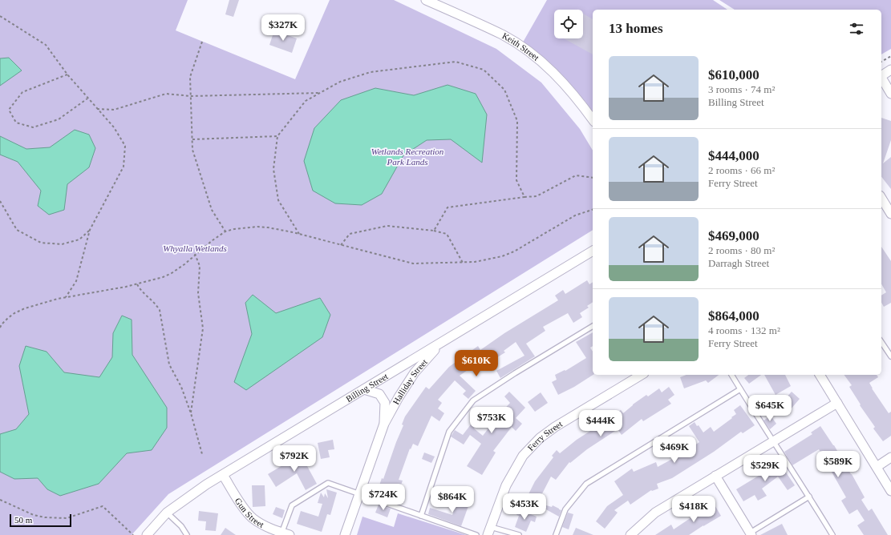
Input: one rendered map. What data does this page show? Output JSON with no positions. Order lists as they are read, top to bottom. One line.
{"streets":{"street":["Keith Street","Halliday Street","Billing Street","Ferry Street","Gun Street"]},"crossings":[["Halliday Street","Billing Street"],["Billing Street","Gun Street"]],"parks":["Wetlands Recreation Park Lands","Whyalla Wetlands"],"scale_bar":"50 m","page":{"heading":"13 homes","price":["$327K","$610K","$645K","$753K","$444K","$469K","$792K","$589K","$529K","$724K","$864K","$453K","$418K"],"list":[{"name":"$610,000","note":"3 rooms · 74 m² · Billing Street"},{"name":"$444,000","note":"2 rooms · 66 m² · Ferry Street"},{"name":"$469,000","note":"2 rooms · 80 m² · Darragh Street"},{"name":"$864,000","note":"4 rooms · 132 m² · Ferry Street"}],"scale":"50 m"}}
